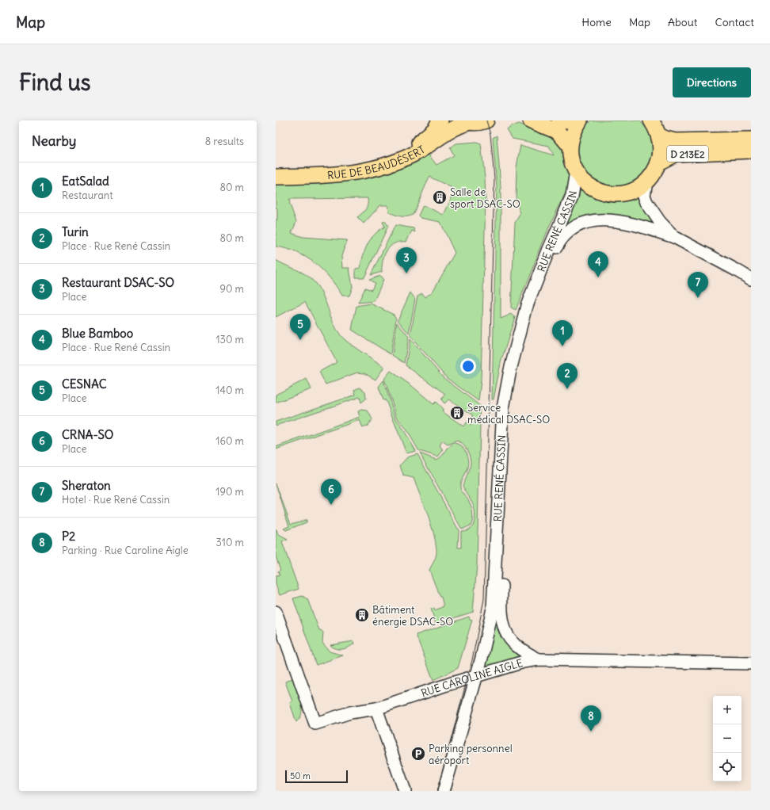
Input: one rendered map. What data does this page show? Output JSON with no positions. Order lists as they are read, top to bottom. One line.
{"streets":{"main road":["D 213E2","RUE DE BEAUDÉSERT"],"street":["RUE RENÉ CASSIN","RUE CAROLINE AIGLE"]},"crossings":[["RUE RENÉ CASSIN","RUE CAROLINE AIGLE"]],"places":{"building":["Salle de sport DSAC-SO","Service médical DSAC-SO","Bâtiment énergie DSAC-SO"],"parking":["Parking personnel aéroport"]},"scale_bar":"50 m","page":{"header":"Map","nav":["Home","Map","About","Contact"],"buttons":"Directions","title":"Find us","heading":["Nearby","8 results"],"list":[{"mark":"1","name":"EatSalad","note":"Restaurant","value":"80 m"},{"mark":"2","name":"Turin","note":"Place · Rue René Cassin","value":"80 m"},{"mark":"3","name":"Restaurant DSAC-SO","note":"Place","value":"90 m"},{"mark":"4","name":"Blue Bamboo","note":"Place · Rue René Cassin","value":"130 m"},{"mark":"5","name":"CESNAC","note":"Place","value":"140 m"},{"mark":"6","name":"CRNA-SO","note":"Place","value":"160 m"},{"mark":"7","name":"Sheraton","note":"Hotel · Rue René Cassin","value":"190 m"},{"mark":"8","name":"P2","note":"Parking · Rue Caroline Aigle","value":"310 m"}],"pins":["3","4","7","5","1","2","6","8"],"map_buttons":["+","−"],"scale":"50 m"}}
